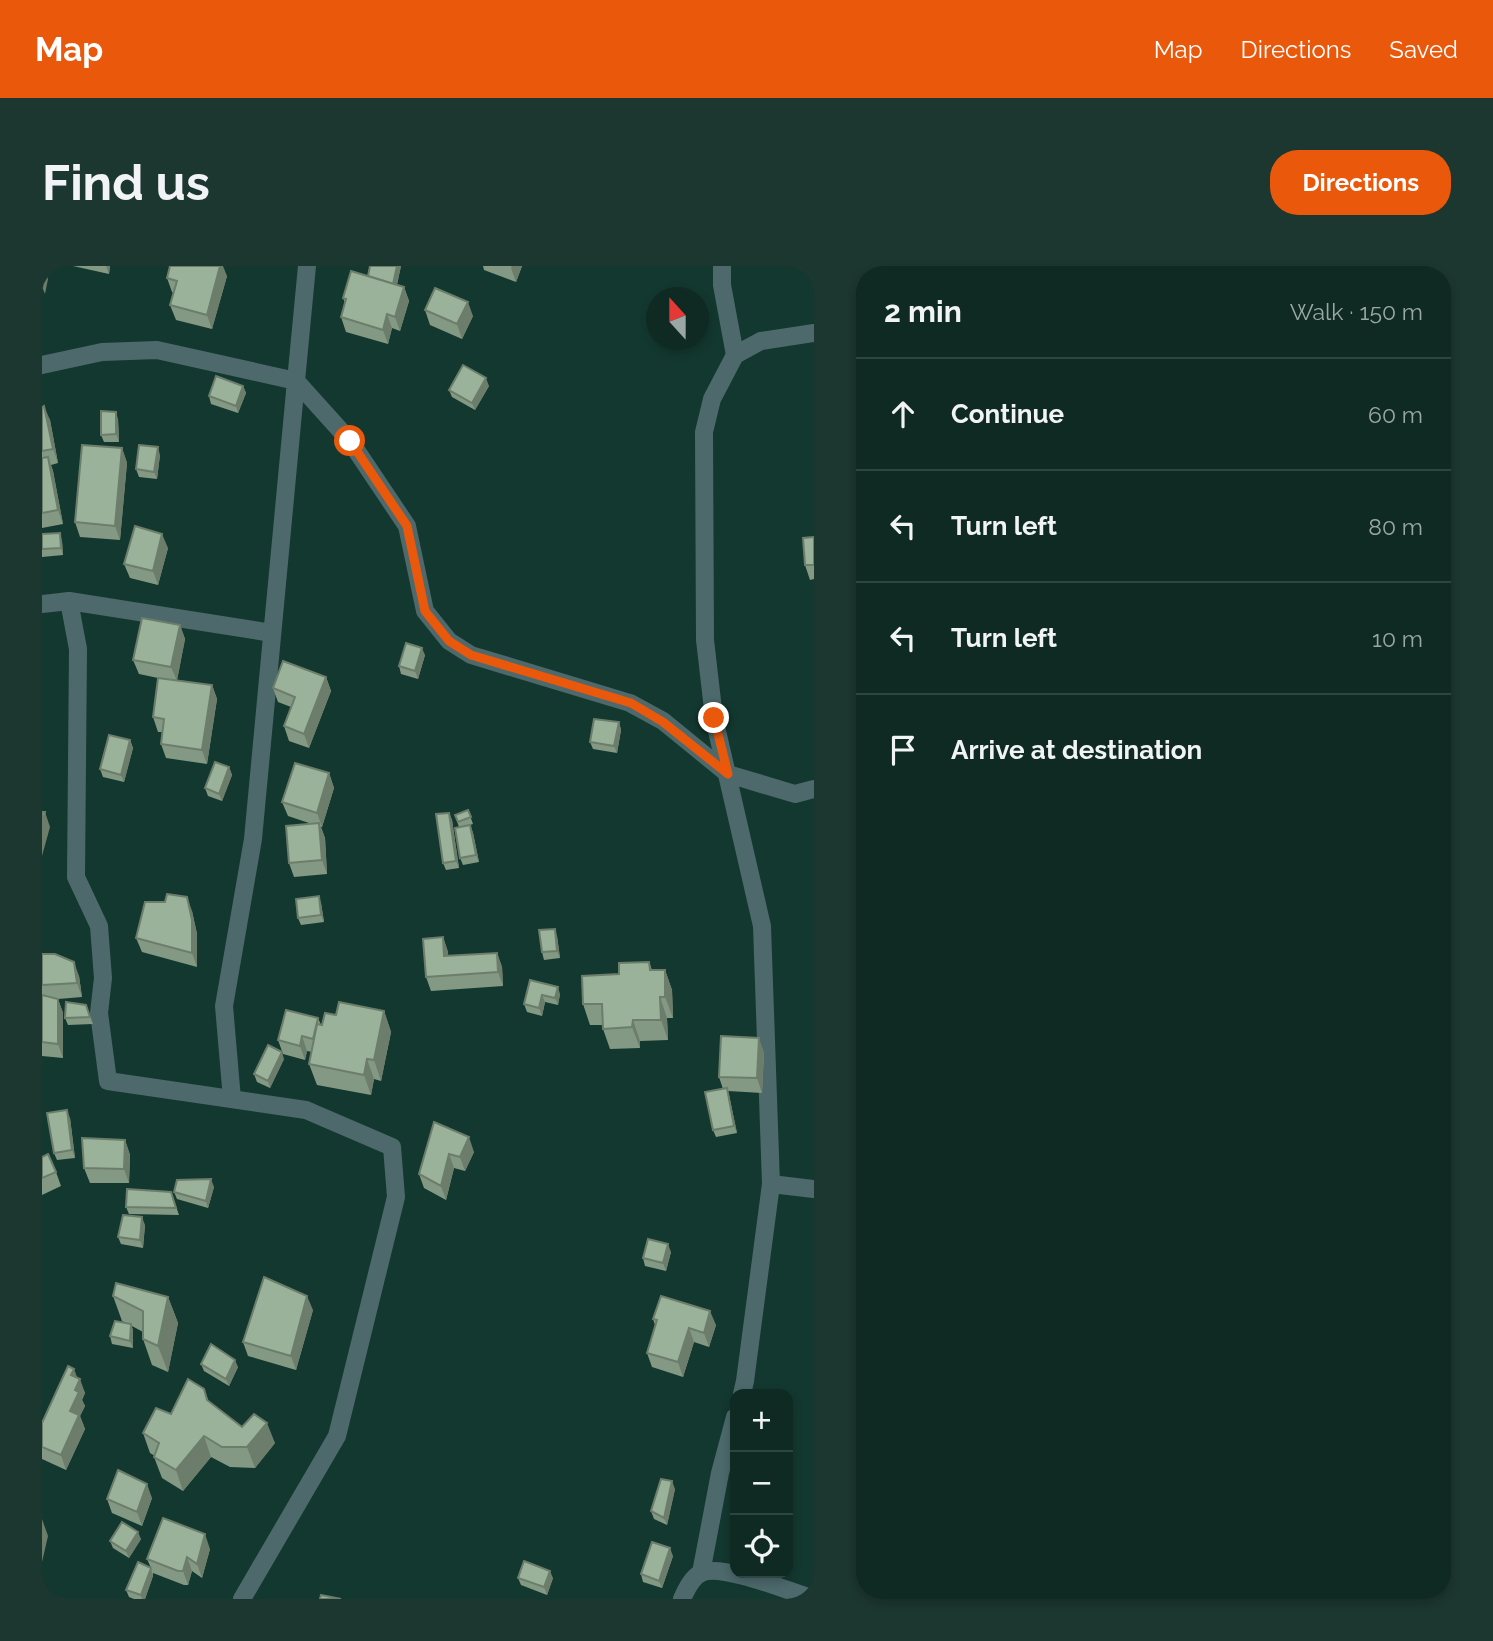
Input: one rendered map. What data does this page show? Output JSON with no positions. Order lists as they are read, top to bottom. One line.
{"north":"top","page":{"header":"Map","nav":["Map","Directions","Saved"],"buttons":"Directions","title":"Find us","heading":["2 min","Walk · 150 m"],"list":[["Continue","60 m"],["Turn left","80 m"],["Turn left","10 m"],"Arrive at destination"],"map_buttons":["+","−"]}}
